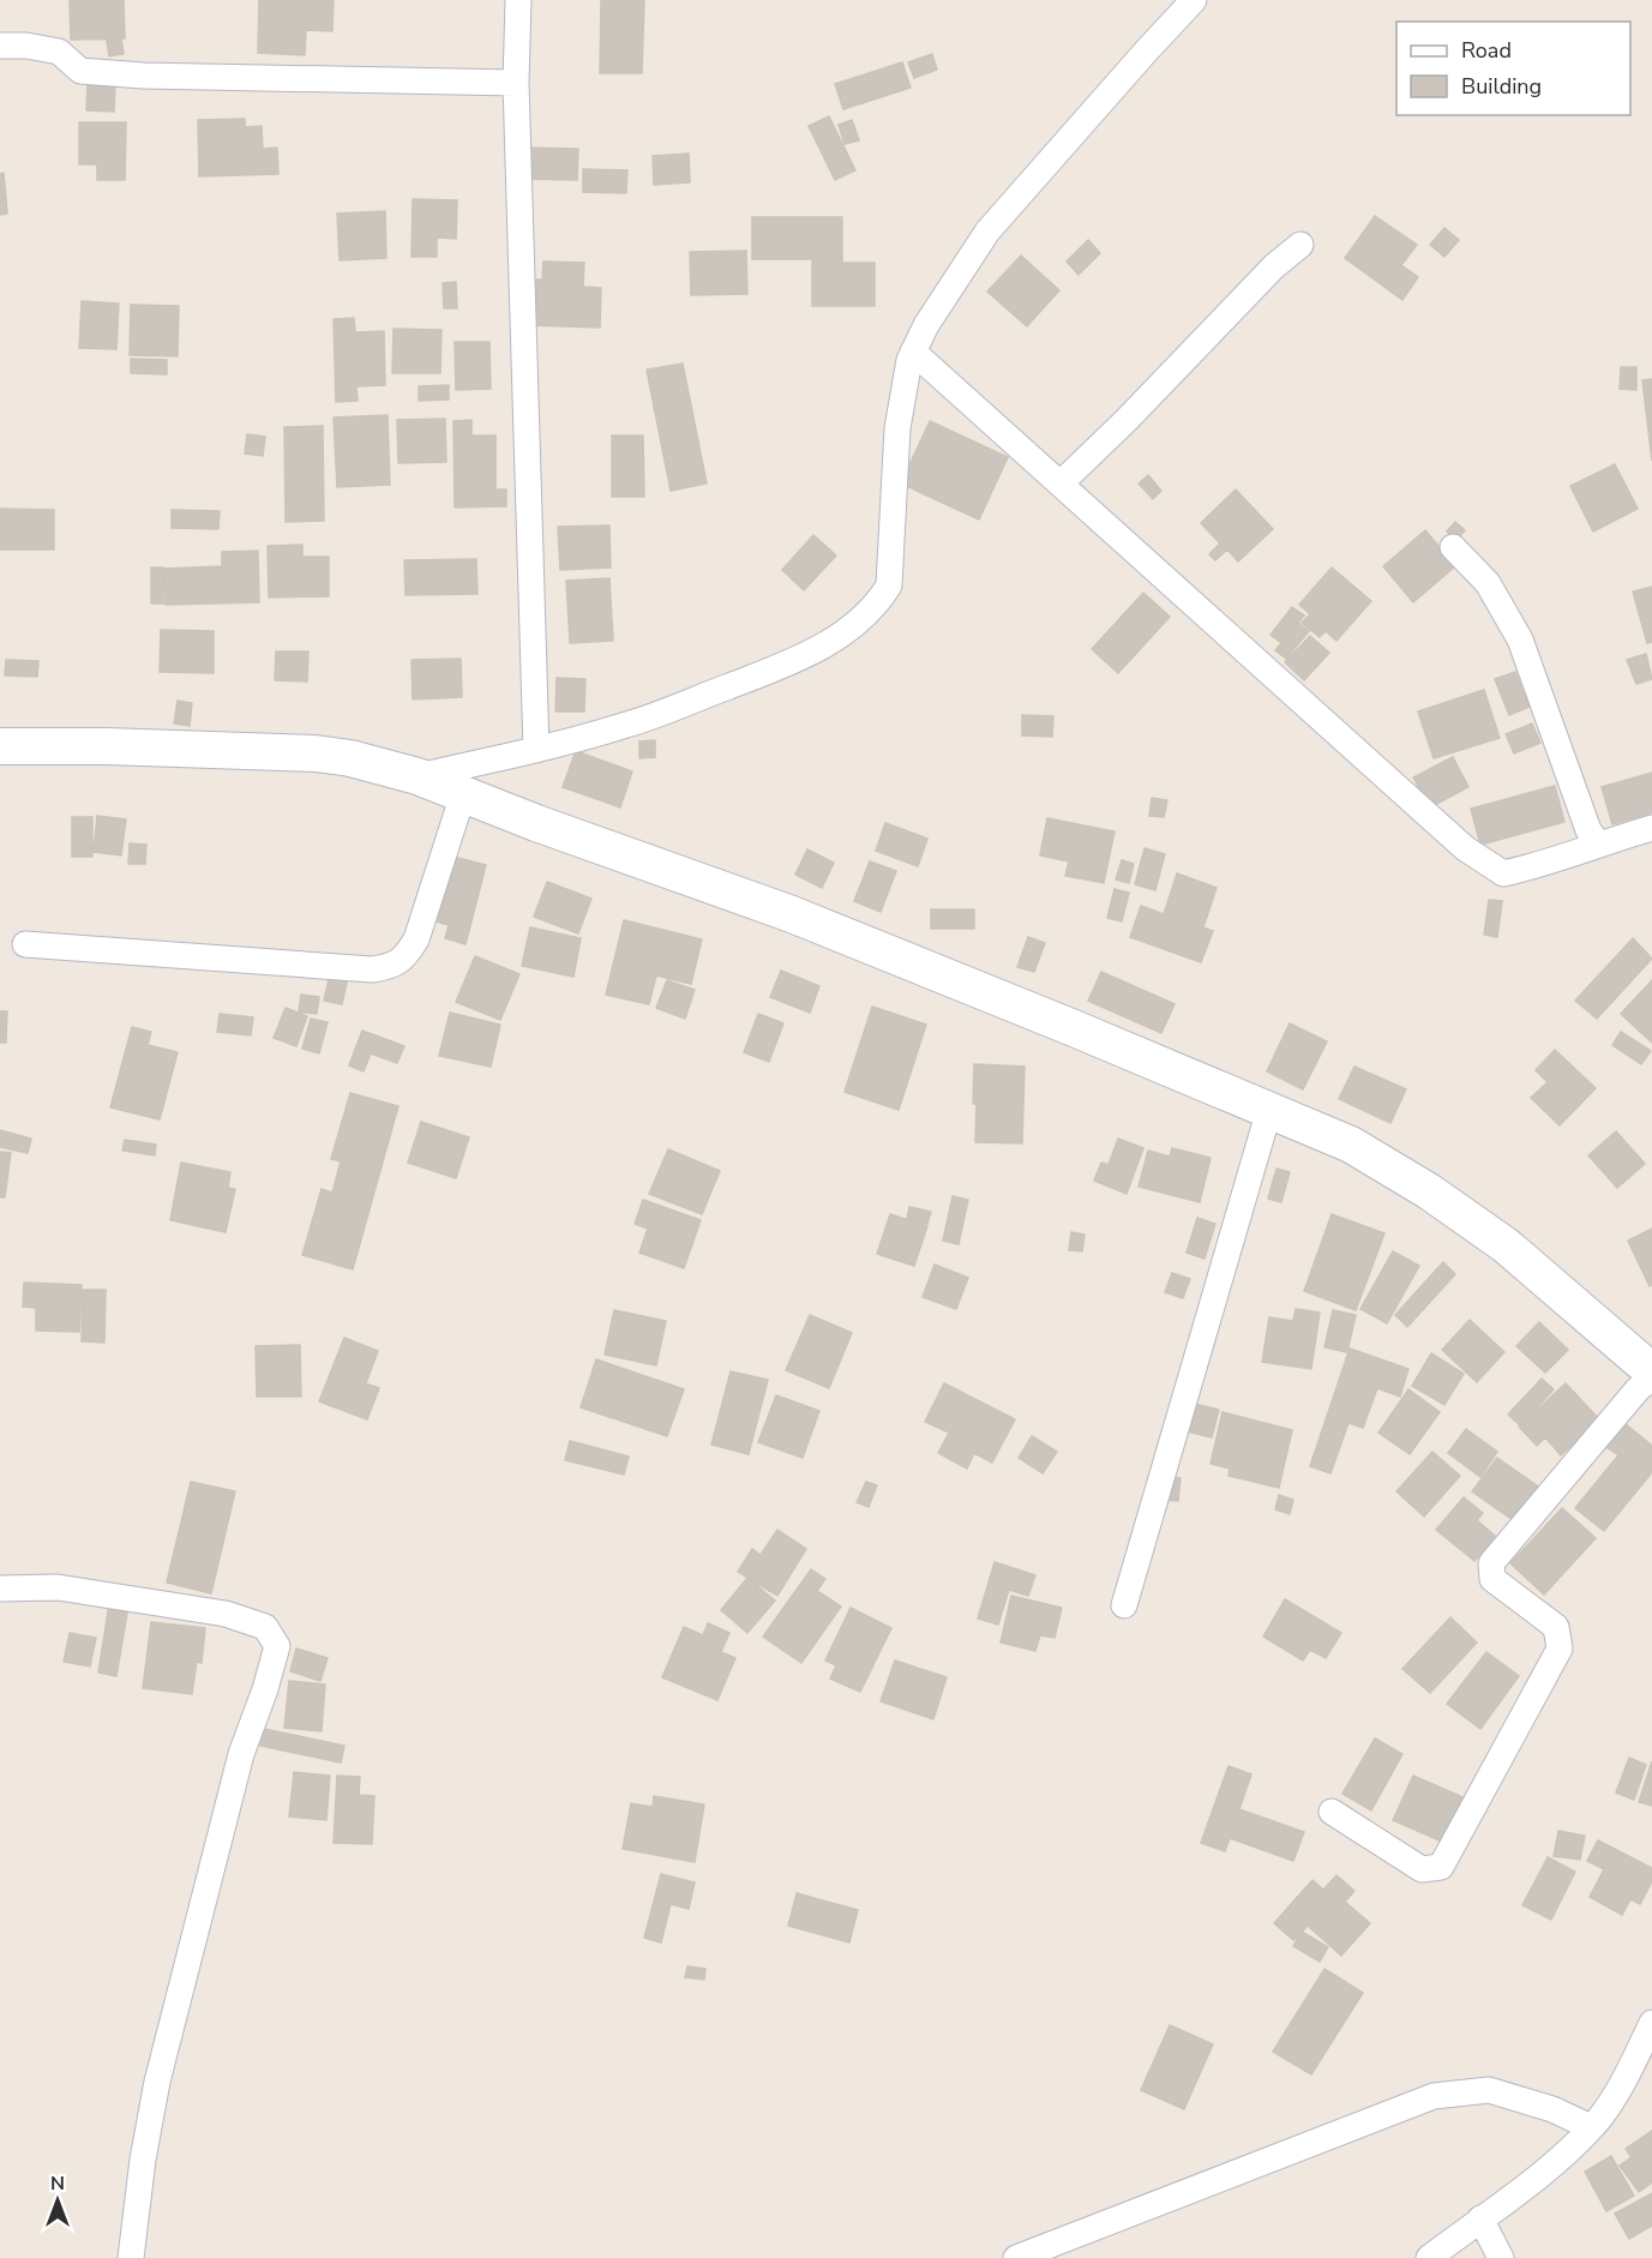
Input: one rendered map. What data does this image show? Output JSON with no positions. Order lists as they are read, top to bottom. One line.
{"legend":["Road","Building"],"north":"top"}
